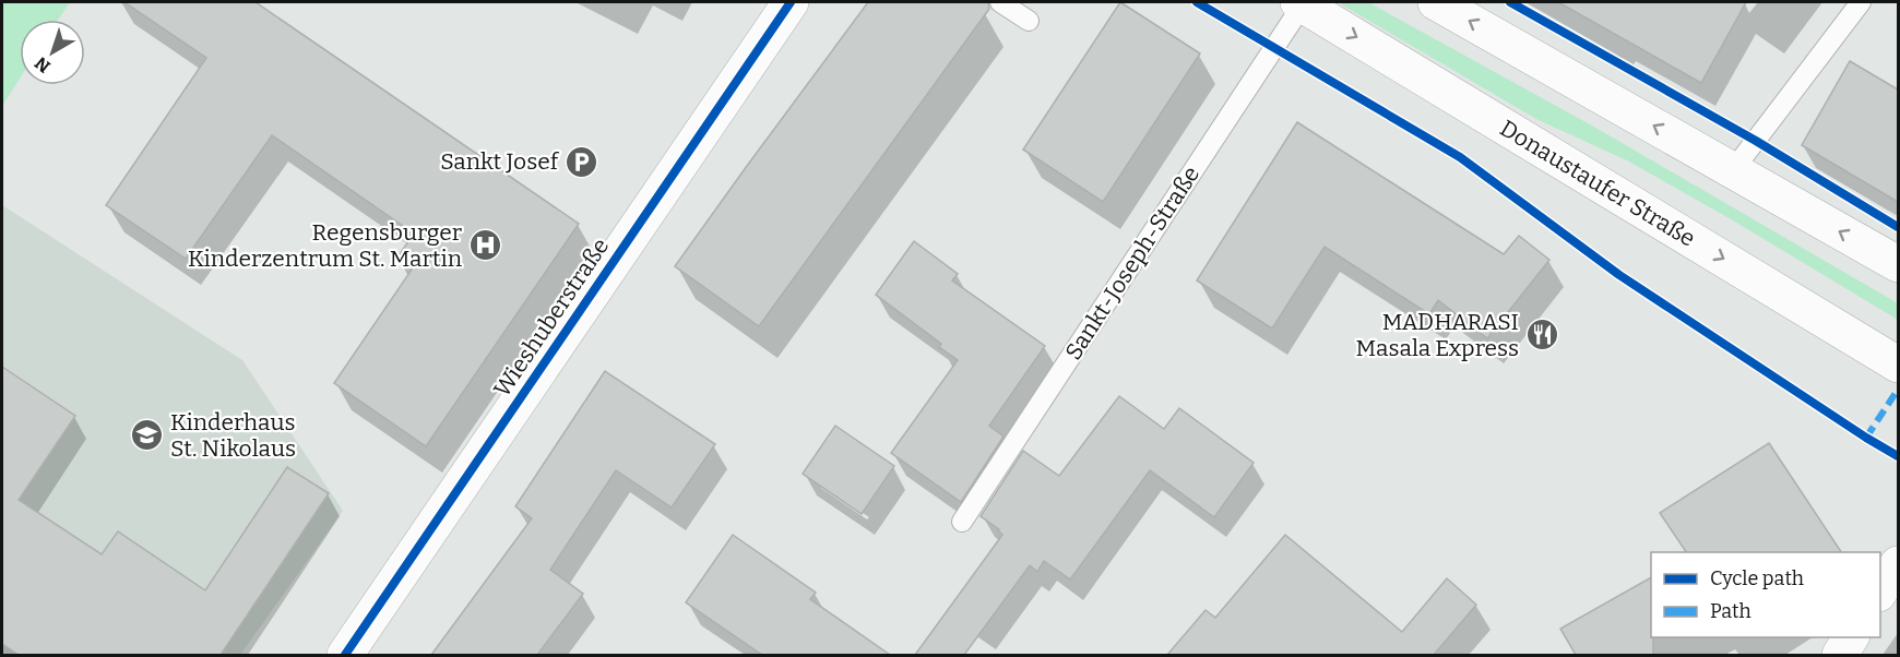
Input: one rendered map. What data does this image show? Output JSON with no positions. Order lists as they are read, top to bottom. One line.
{"streets":{"street":["Donaustaufer Straße","Wieshuberstraße"],"lane":["Sankt-Joseph-Straße"]},"crossings":[["Donaustaufer Straße","Sankt-Joseph-Straße"]],"places":{"parking":["Sankt Josef"],"hospital":["Regensburger Kinderzentrum St. Martin"],"restaurant":["MADHARASI Masala Express"],"school or university":["Kinderhaus St. Nikolaus"]},"legend":["Cycle path","Path"],"north":"bottom left"}
